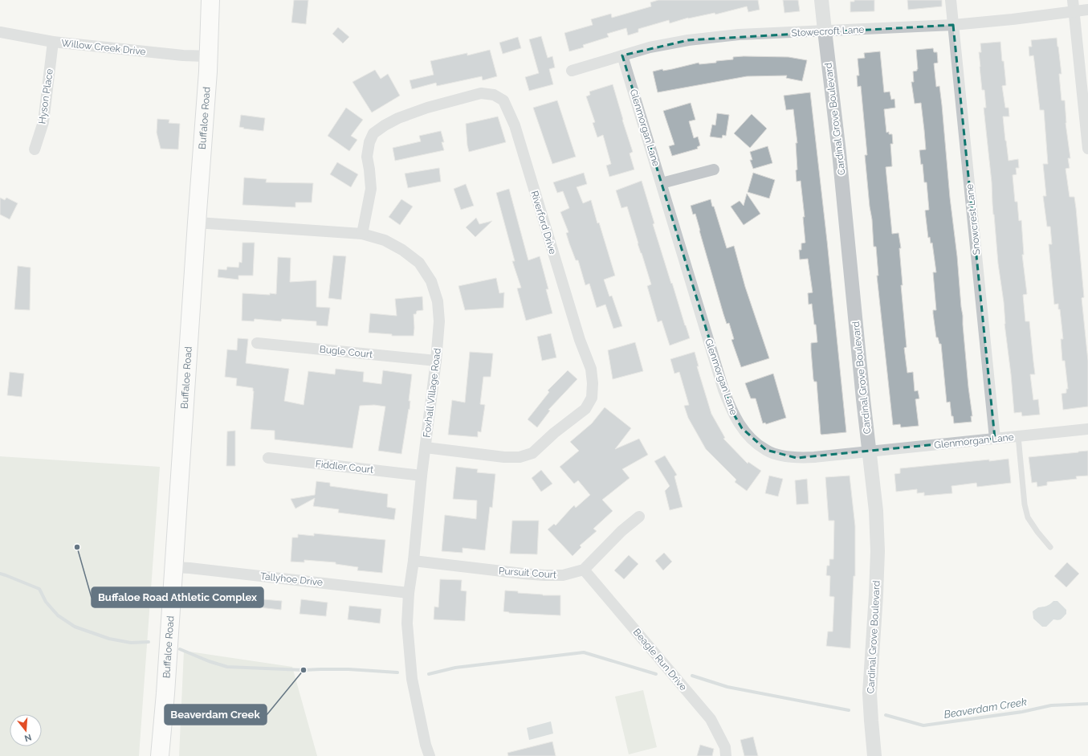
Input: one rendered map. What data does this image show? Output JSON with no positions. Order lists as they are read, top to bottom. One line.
{"streets":{"main road":["Buffaloe Road"],"street":["Stowecroft Lane","Willow Creek Drive","Hyson Place","Cardinal Grove Boulevard","Glenmorgan Lane","Snowcrest Lane","Riverford Drive","Bugle Court","Foxhall Village Road","Fiddler Court","Pursuit Court","Tallyhoe Drive","Beagle Run Drive"]},"crossings":[["Stowecroft Lane","Cardinal Grove Boulevard"],["Stowecroft Lane","Glenmorgan Lane"],["Stowecroft Lane","Snowcrest Lane"],["Willow Creek Drive","Hyson Place"],["Willow Creek Drive","Buffaloe Road"],["Buffaloe Road","Foxhall Village Road"],["Buffaloe Road","Tallyhoe Drive"],["Cardinal Grove Boulevard","Glenmorgan Lane"],["Glenmorgan Lane","Snowcrest Lane"],["Riverford Drive","Foxhall Village Road"],["Bugle Court","Foxhall Village Road"],["Foxhall Village Road","Fiddler Court"],["Foxhall Village Road","Pursuit Court"],["Foxhall Village Road","Tallyhoe Drive"],["Pursuit Court","Beagle Run Drive"]],"water":["Beaverdam Creek"],"places":["Buffaloe Road Athletic Complex","Beaverdam Creek"],"north":"bottom"}
